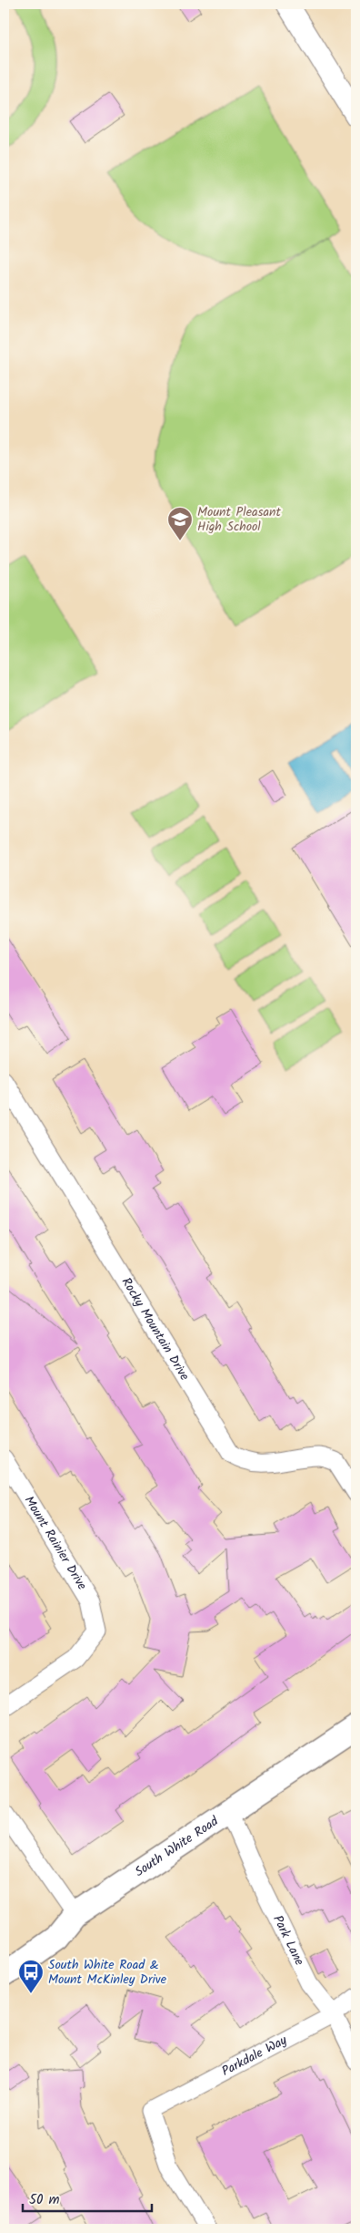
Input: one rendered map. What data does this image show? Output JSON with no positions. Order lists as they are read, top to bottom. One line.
{"streets":{"main road":["South White Road"],"street":["Rocky Mountain Drive","Mount Rainier Drive","Park Lane","Parkdale Way"]},"crossings":[["South White Road","Park Lane"],["Park Lane","Parkdale Way"]],"places":{"school or university":["Mount Pleasant High School"],"bus stop":["South White Road & Mount McKinley Drive"]},"scale_bar":"50 m"}
